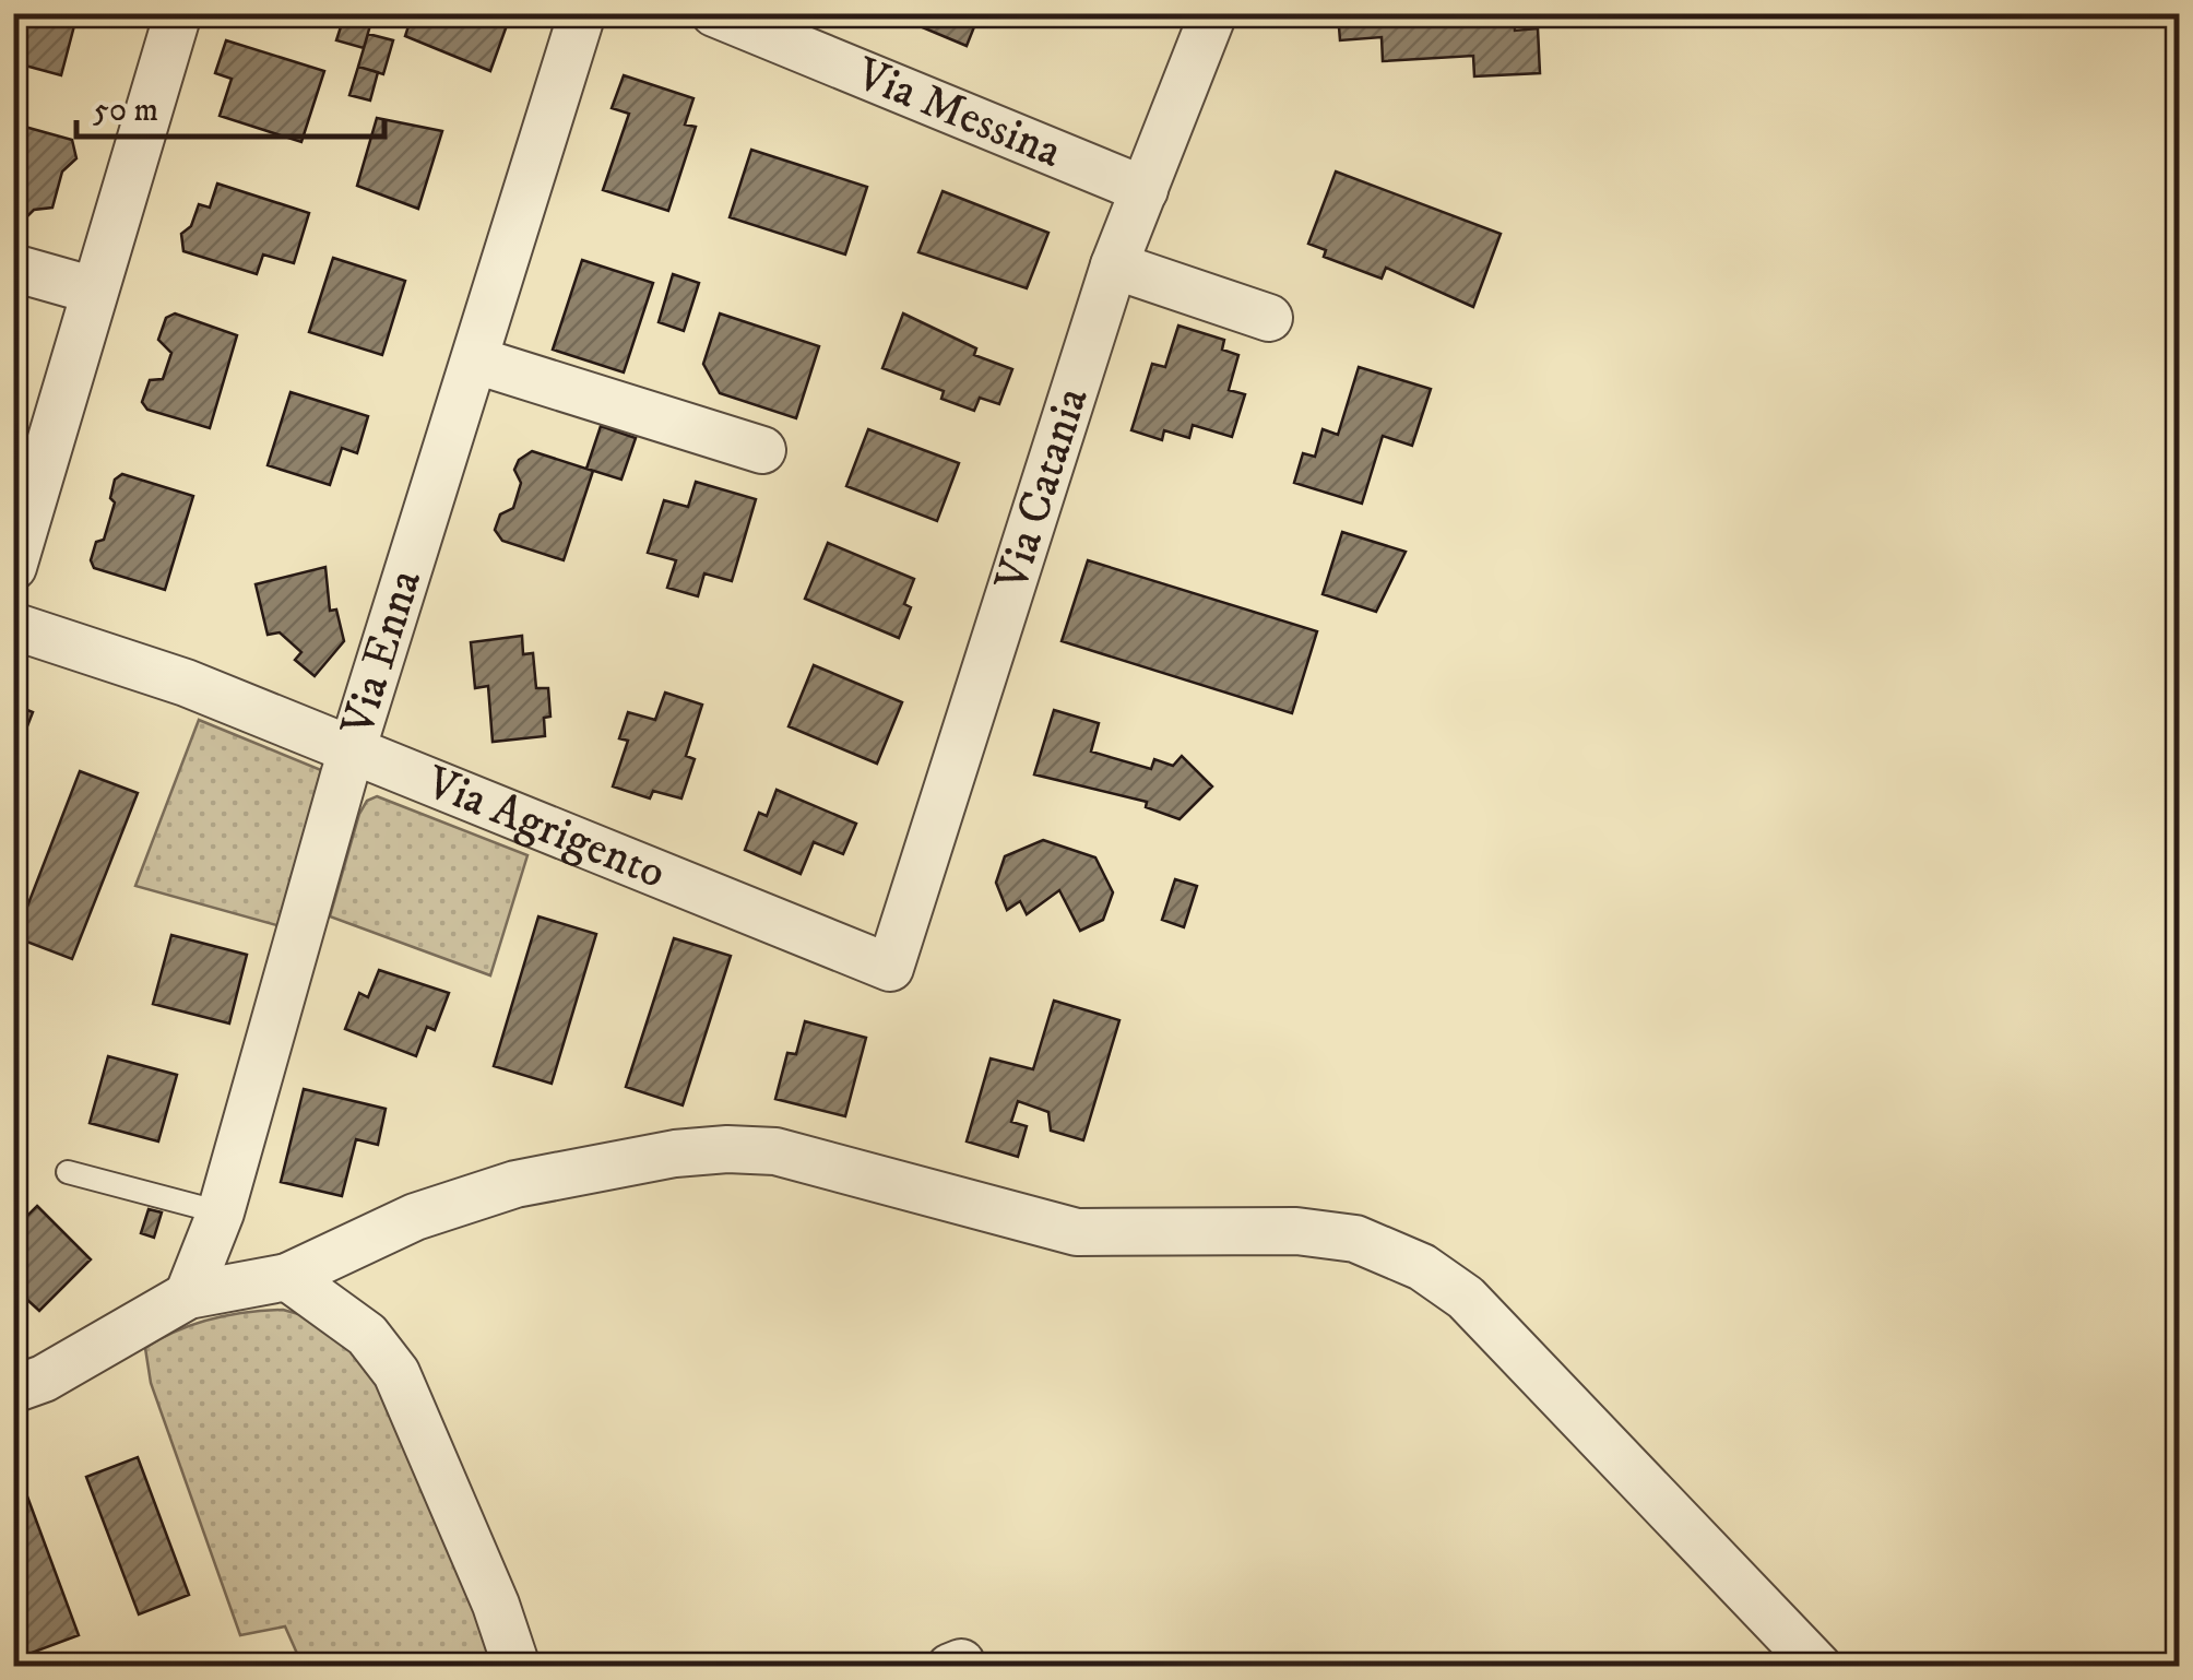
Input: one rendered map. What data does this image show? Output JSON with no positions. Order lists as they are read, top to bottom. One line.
{"streets":{"street":["Via Messina","Via Catania","Via Enna","Via Agrigento"]},"crossings":[["Via Messina","Via Catania"],["Via Catania","Via Agrigento"],["Via Enna","Via Agrigento"]],"scale_bar":"50 m"}
